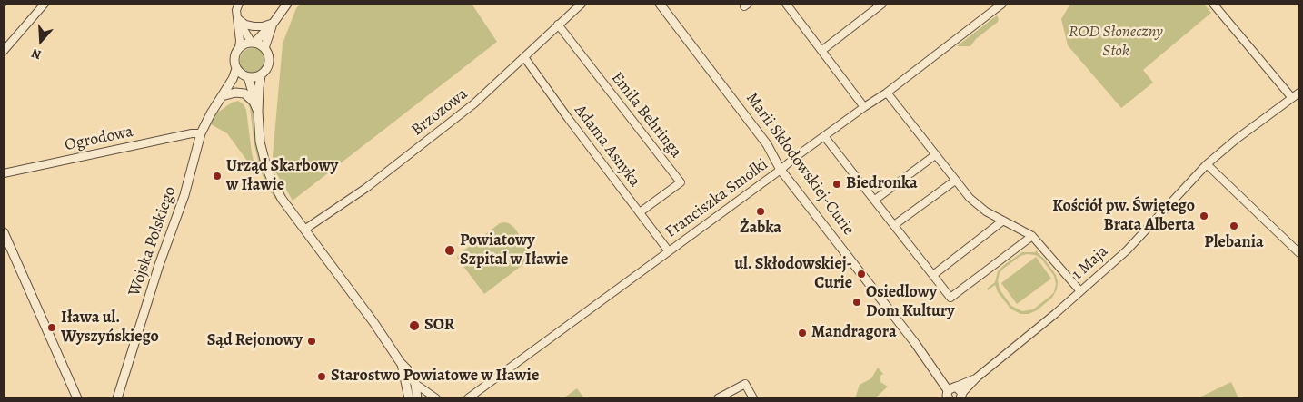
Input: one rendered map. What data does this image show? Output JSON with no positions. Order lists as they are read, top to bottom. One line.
{"streets":{"street":["Brzozowa","Emila Behringa","Ogrodowa","Adama Asnyka","Marii Skłodowskiej-Curie","Franciszka Smolki","Wojska Polskiego","1 Maja"]},"crossings":[["Brzozowa","Emila Behringa"],["Brzozowa","Adama Asnyka"],["Emila Behringa","Adama Asnyka"],["Ogrodowa","Wojska Polskiego"],["Adama Asnyka","Franciszka Smolki"],["Marii Skłodowskiej-Curie","Franciszka Smolki"],["Marii Skłodowskiej-Curie","1 Maja"]],"parks":["ROD Słoneczny Stok"],"places":["Urząd Skarbowy w Iławie","Biedronka","Żabka","Kościół pw. Świętego Brata Alberta","Plebania","Powiatowy Szpital w Iławie","ul. Skłodowskiej- Curie","Osiedlowy Dom Kultury","SOR","Iława ul. Wyszyńskiego","Mandragora","Sąd Rejonowy","Starostwo Powiatowe w Iławie"],"north":"bottom"}
